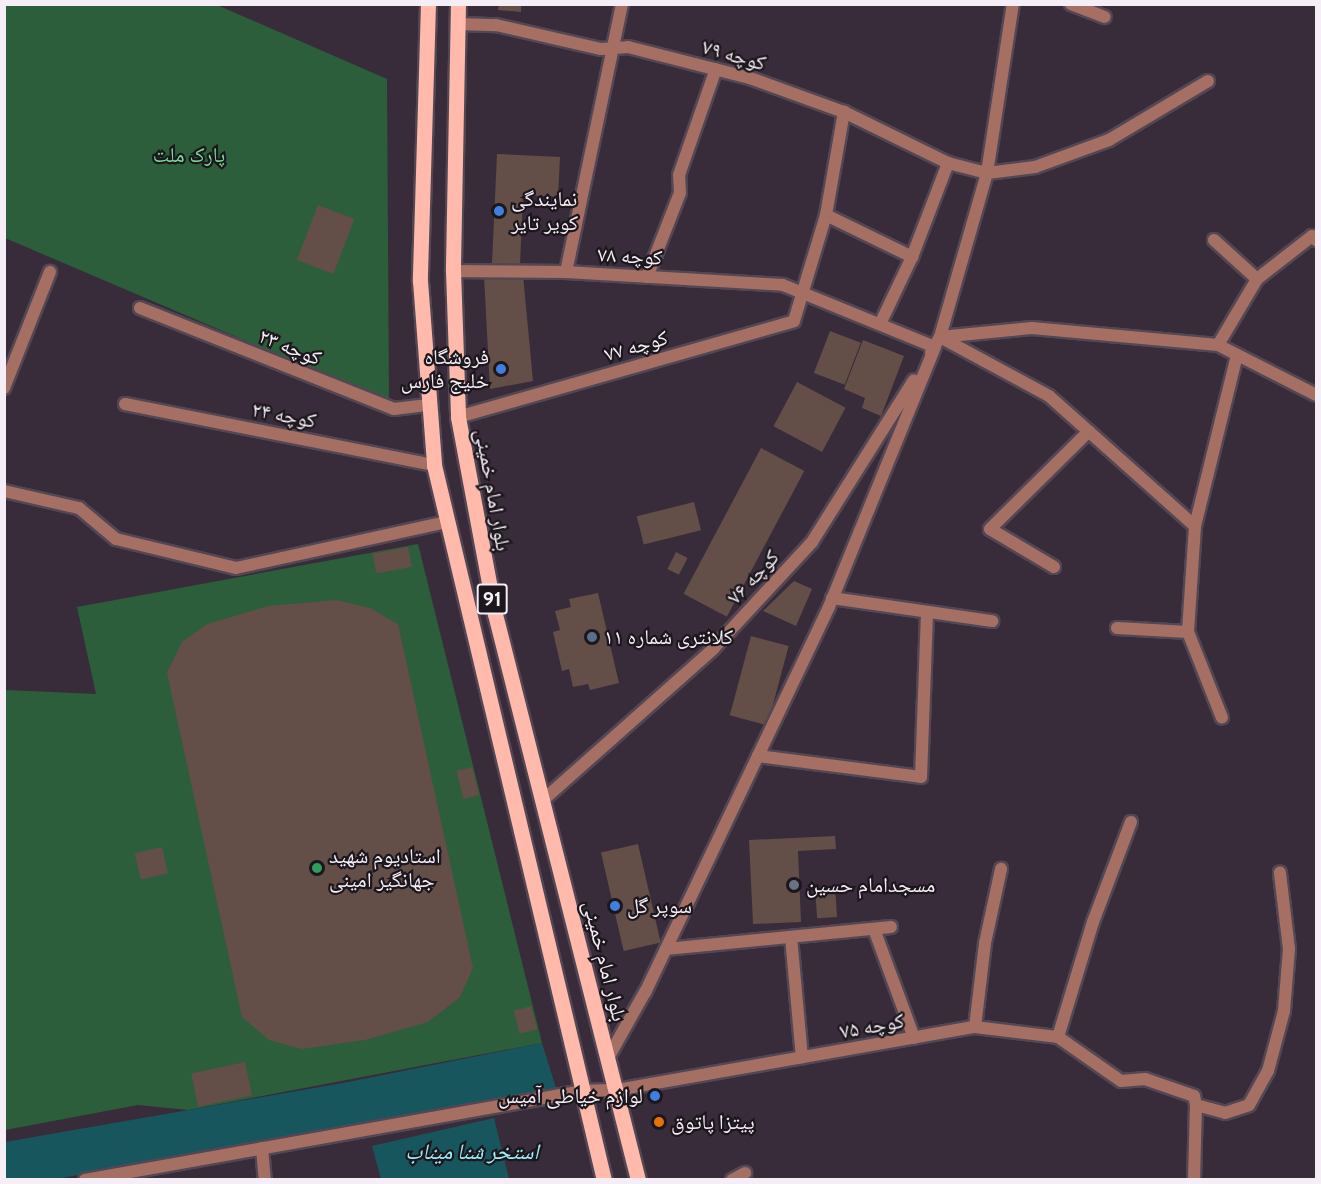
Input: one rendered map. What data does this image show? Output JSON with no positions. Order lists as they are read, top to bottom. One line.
{"streets":{"main road":["بلوار امام خمینی","91"],"street":["کوچه ۷۹","کوچه ۷۸","کوچه ۷۷","کوچه ۲۳","کوچه ۲۴","کوچه ۷۶","کوچه ۷۵"]},"crossings":[["کوچه ۷۹","بلوار امام خمینی"],["کوچه ۷۸","کوچه ۷۷"],["کوچه ۷۸","بلوار امام خمینی"],["کوچه ۷۸","کوچه ۷۶"],["کوچه ۷۷","بلوار امام خمینی"],["کوچه ۲۳","91"],["کوچه ۲۴","91"],["بلوار امام خمینی","کوچه ۷۶"],["بلوار امام خمینی","کوچه ۷۵"],["91","کوچه ۷۵"]],"water":["استخر شنا میناب"],"parks":["پارک ملت"],"places":["نمایندگی کویر تایر","فروشگاه خلیج فارس","کلانتری شماره ۱۱","استادیوم شهید جهانگیر امینی","مسجدامام حسین","سوپر گل","لوازم خیاطی آمیس","پیتزا پاتوق"]}
